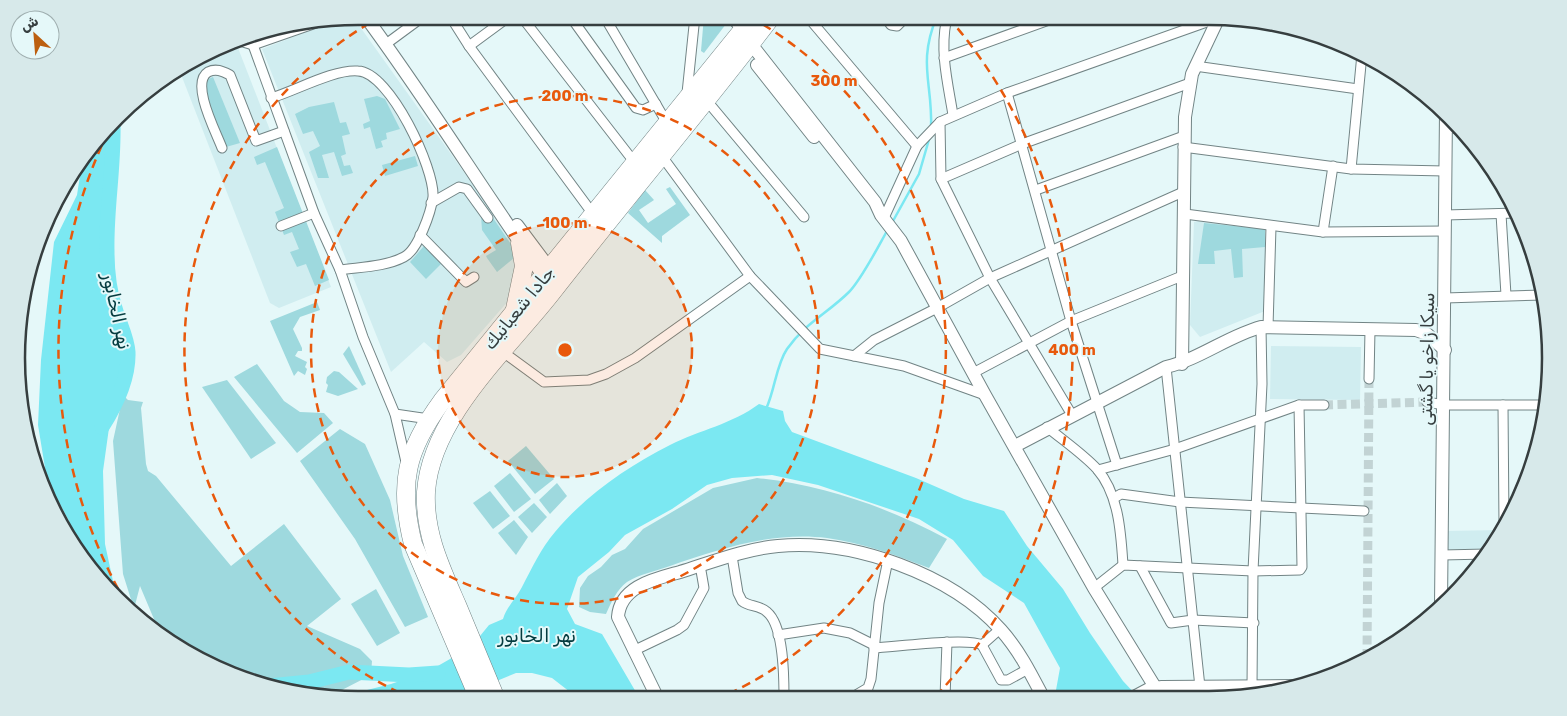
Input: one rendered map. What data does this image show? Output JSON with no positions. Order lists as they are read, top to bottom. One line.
{"streets":{"highway":["جادا شعبانيك"],"street":["سیکا زاخو یا گشتى"]},"water":["نهر الخابور"],"north":"top left","rings":["300 m","200 m","100 m","400 m"]}
